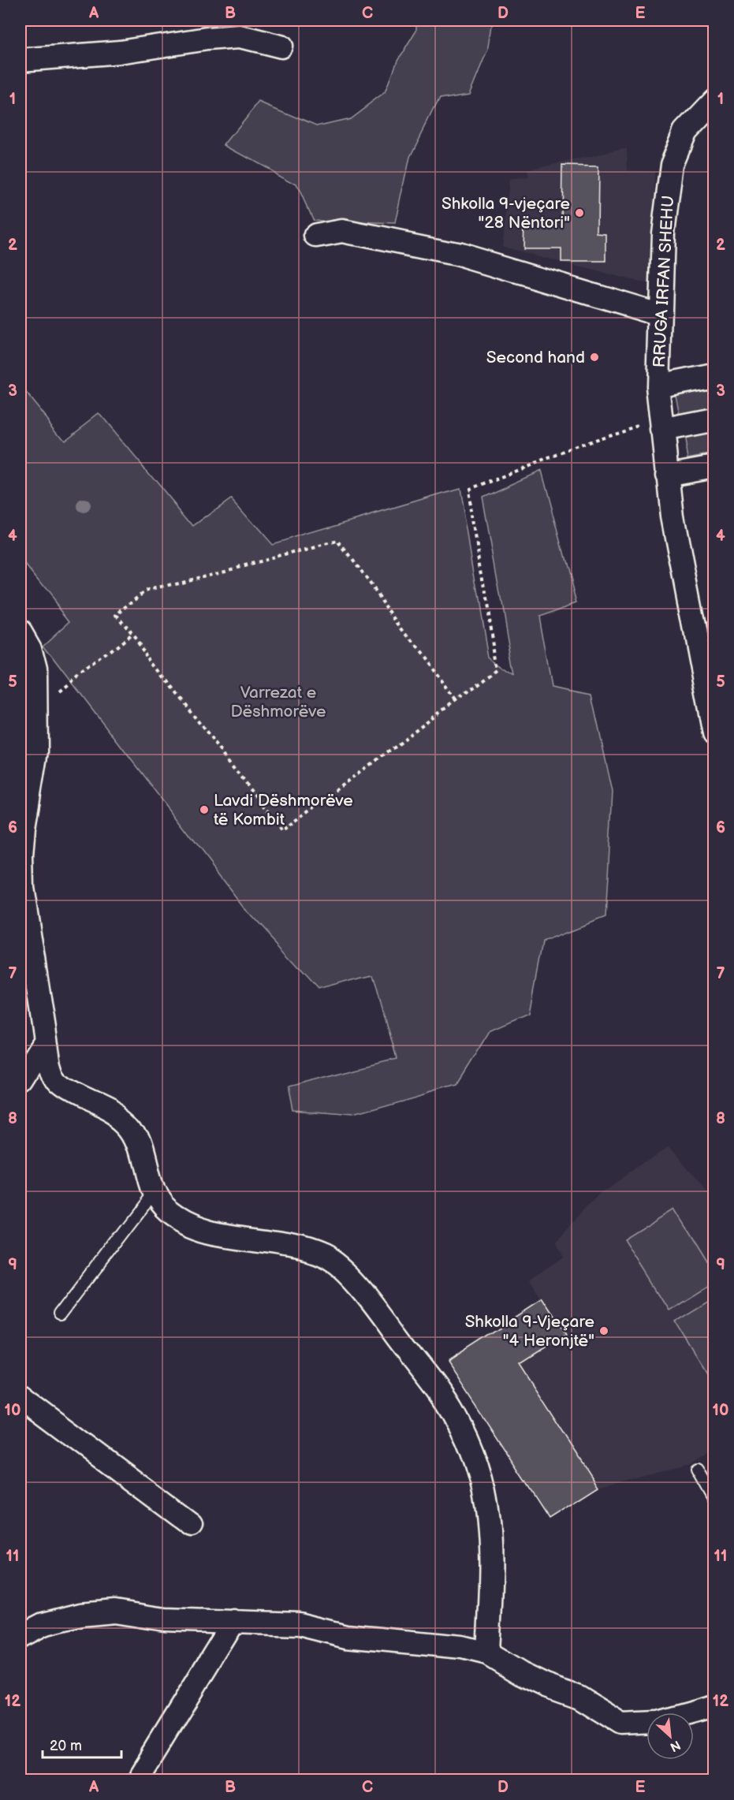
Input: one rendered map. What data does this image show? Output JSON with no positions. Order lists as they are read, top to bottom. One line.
{"streets":{"street":["RRUGA IRFAN SHEHU"]},"parks":["Varrezat e Dëshmorëve"],"places":["Shkolla 9-vjeçare \"28 Nëntori\"","Second hand","Lavdi Dëshmorëve të Kombit","Shkolla 9-Vjeçare \"4 Heronjtë\""],"scale_bar":"20 m","north":"bottom right","grid":{"columns":["A","B","C","D","E"],"rows":["1","2","3","4","5","6","7","8","9","10","11","12"]}}
